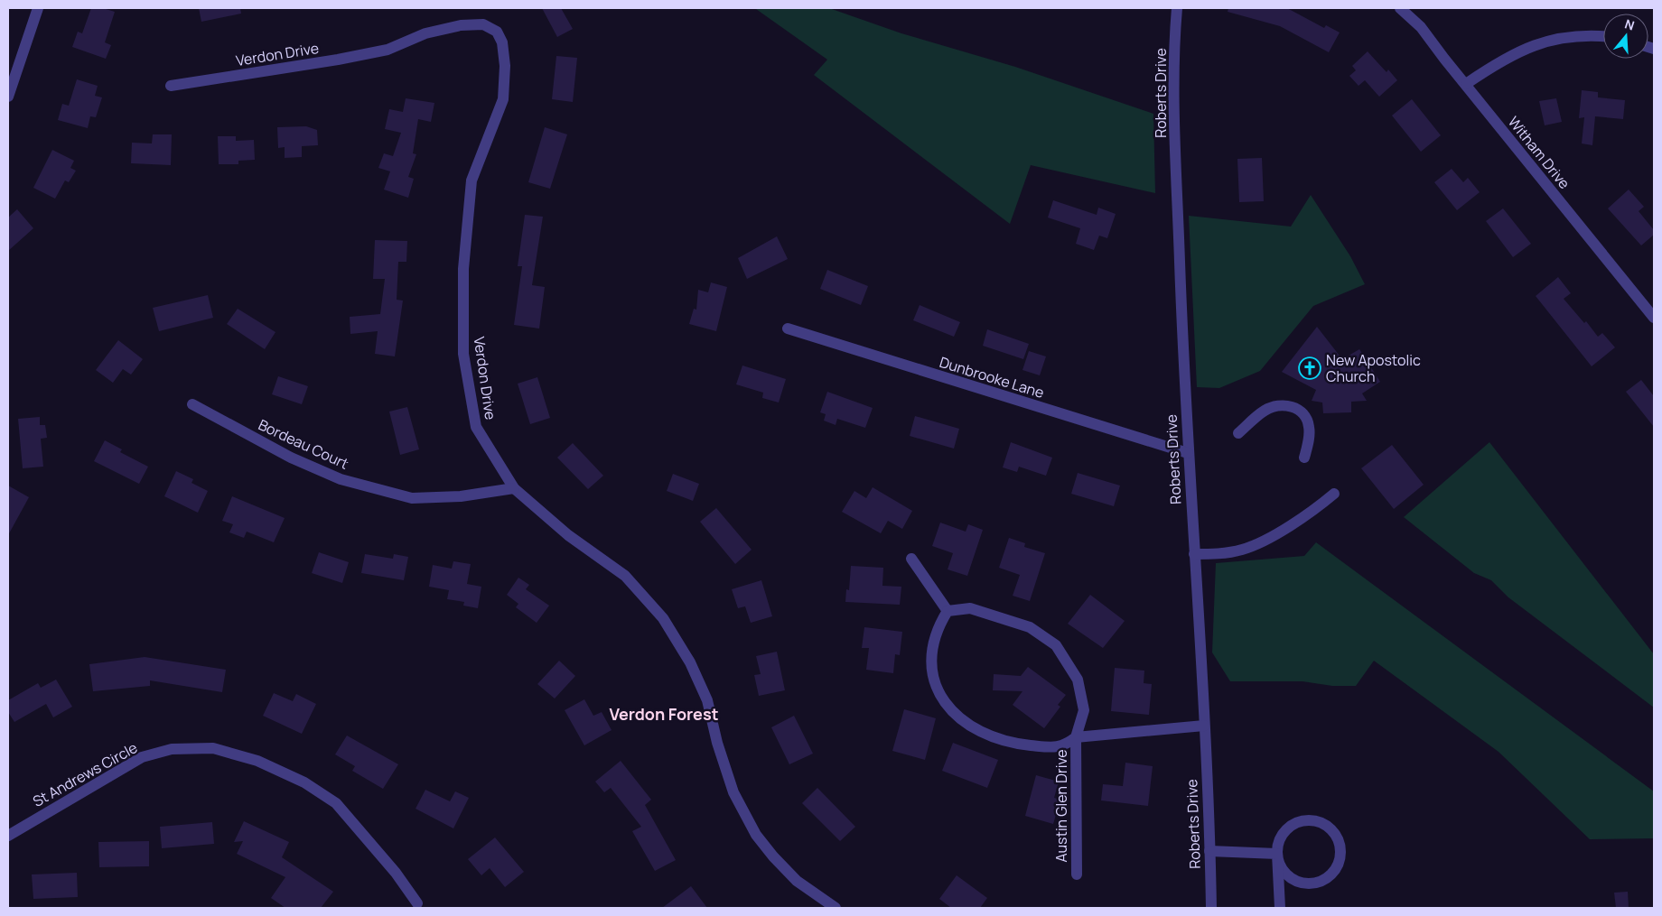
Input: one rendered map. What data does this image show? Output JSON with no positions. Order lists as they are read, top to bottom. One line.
{"streets":{"street":["Verdon Drive","Roberts Drive","Witham Drive","Dunbrooke Lane","Bordeau Court","St Andrews Circle","Austin Glen Drive"]},"crossings":[["Verdon Drive","Bordeau Court"],["Roberts Drive","Dunbrooke Lane"],["Roberts Drive","Austin Glen Drive"]],"districts":["Verdon Forest"],"places":{"church":["New Apostolic Church"]},"north":"top"}
